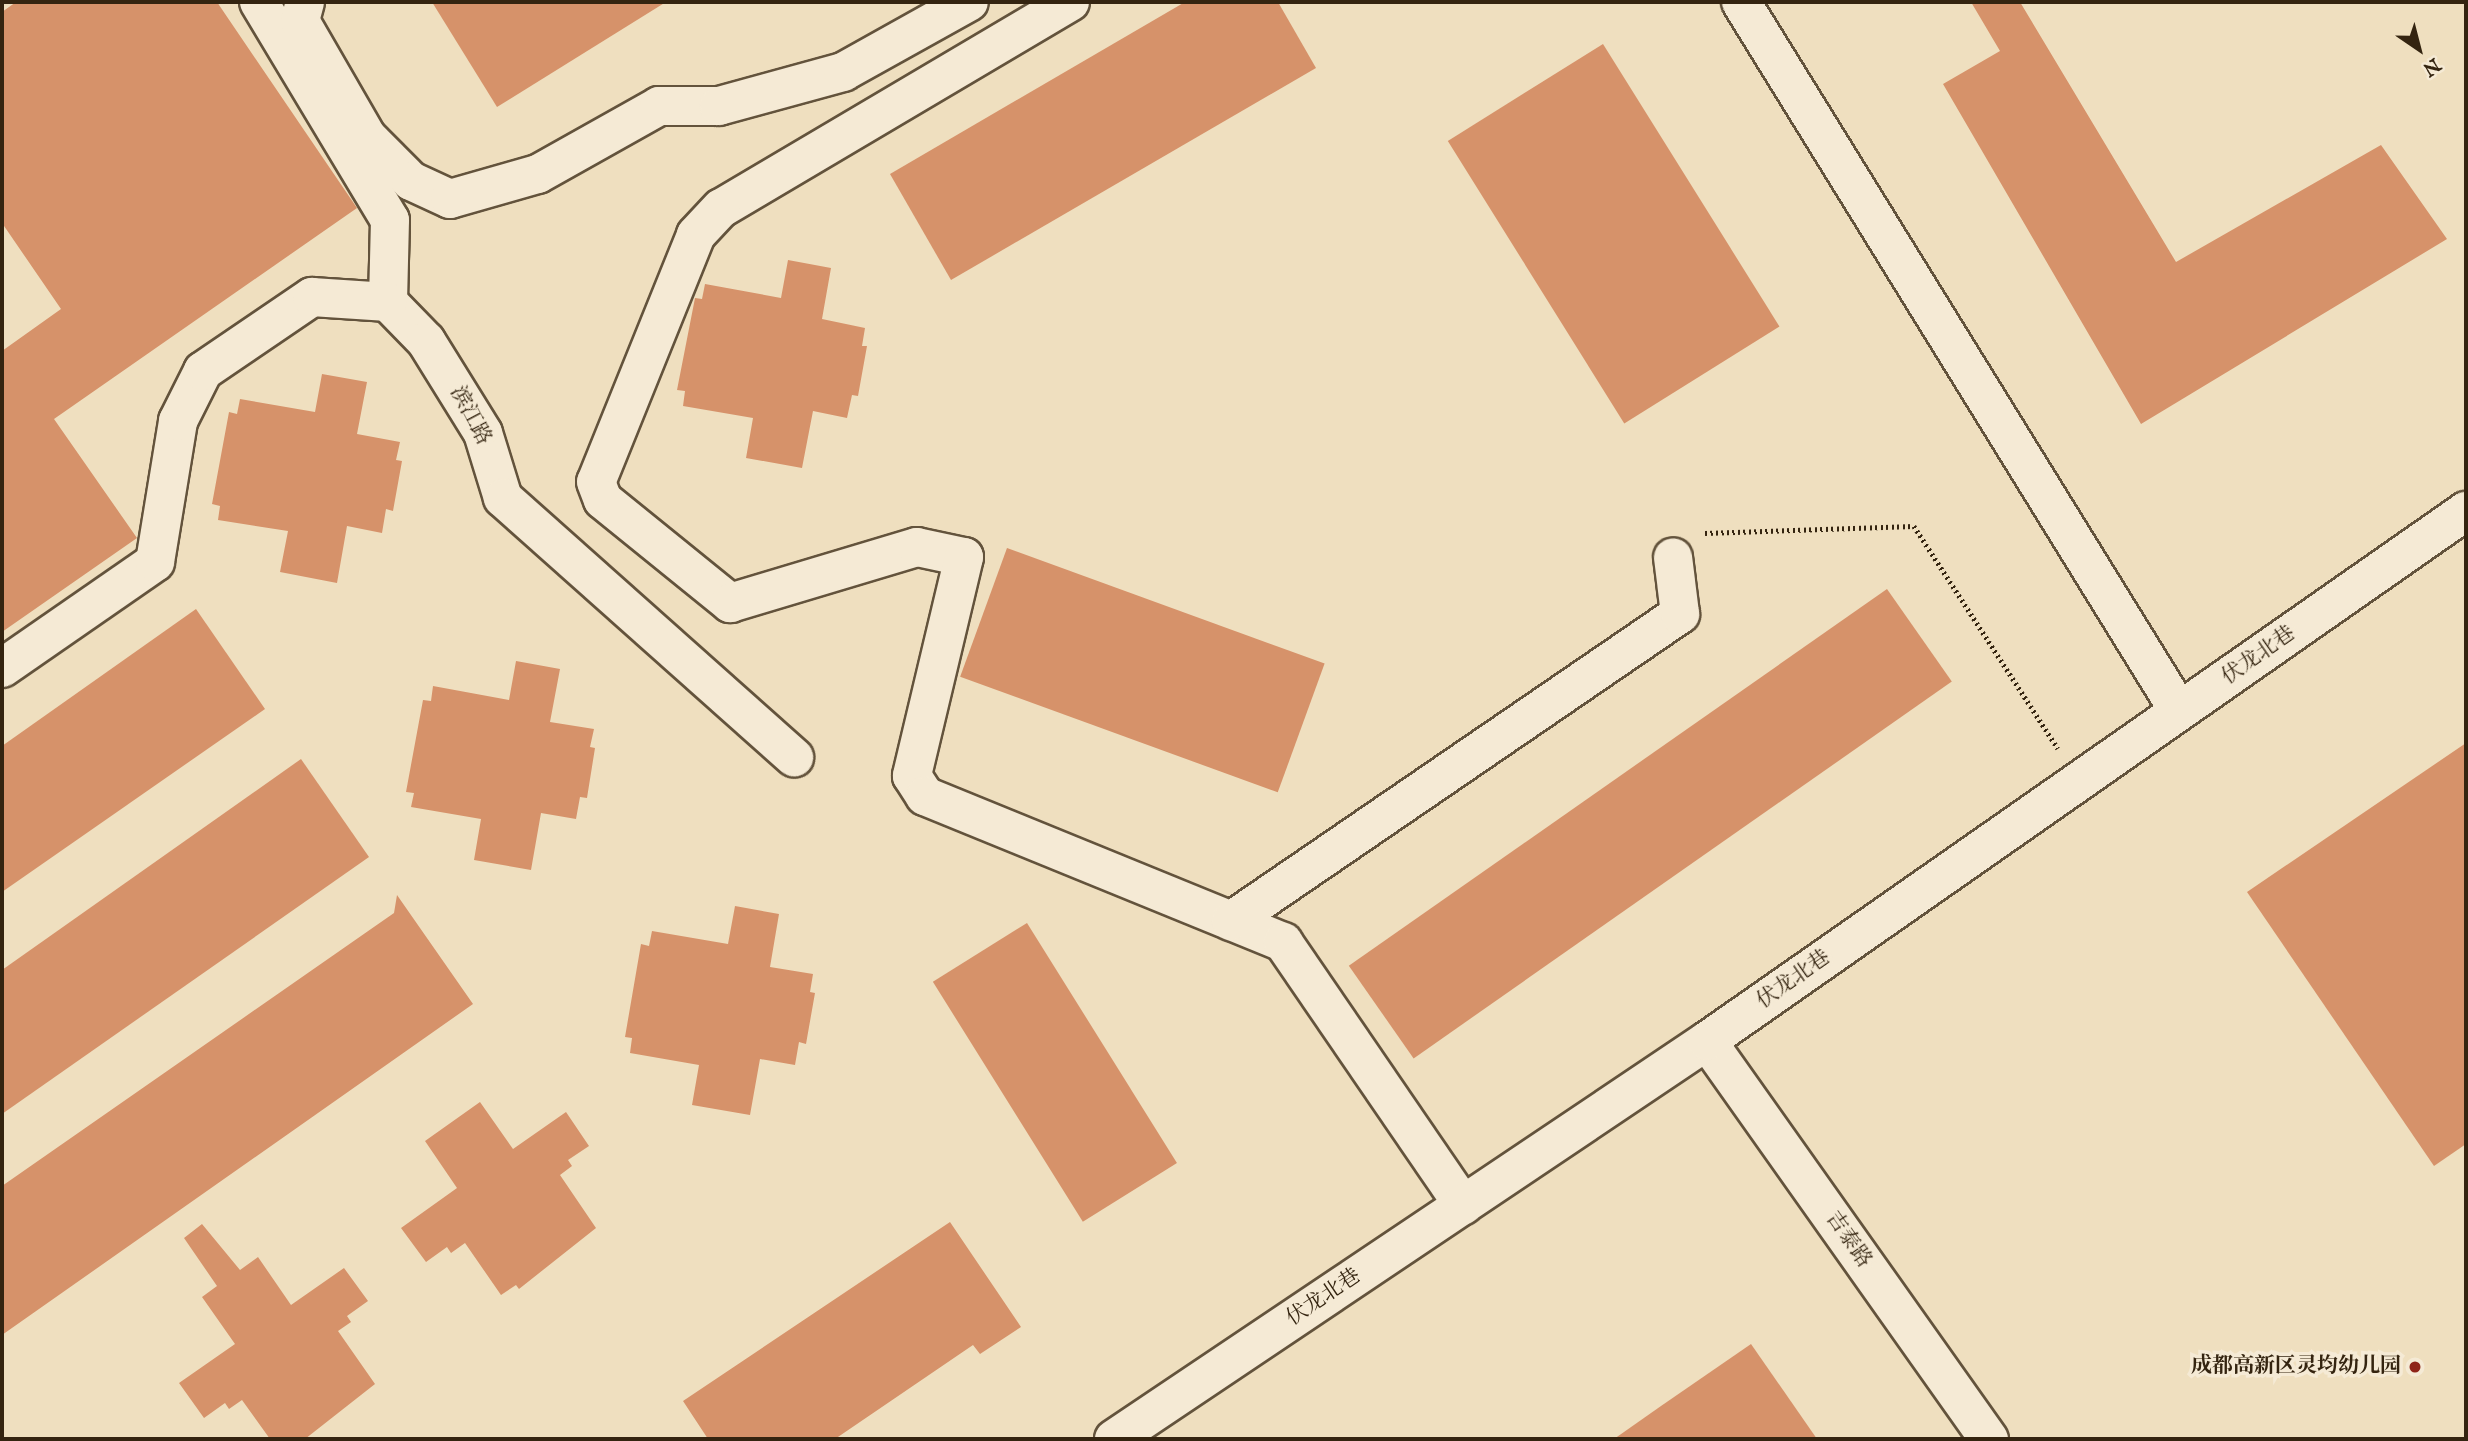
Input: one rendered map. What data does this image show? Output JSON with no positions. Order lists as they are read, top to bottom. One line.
{"streets":{"street":["滨江路","伏龙北巷","吉泰路"]},"crossings":[["伏龙北巷","吉泰路"]],"places":["成都高新区灵均幼儿园"],"north":"bottom right"}
